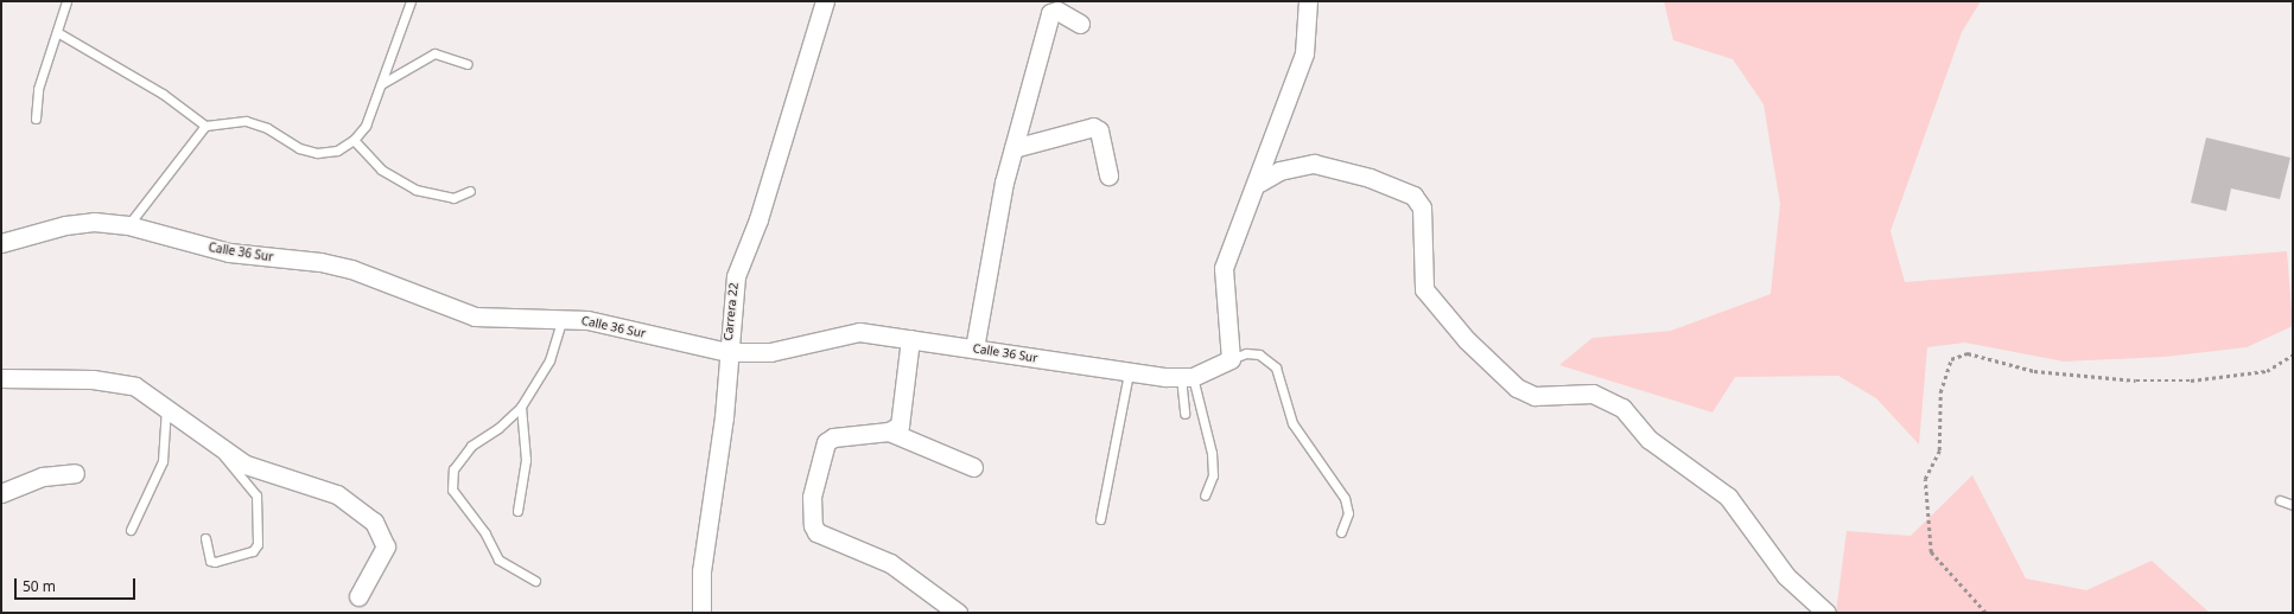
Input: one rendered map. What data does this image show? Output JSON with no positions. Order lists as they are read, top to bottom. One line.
{"streets":{"street":["Calle 36 Sur","Carrera 22"]},"crossings":[["Calle 36 Sur","Carrera 22"]],"scale_bar":"50 m"}
